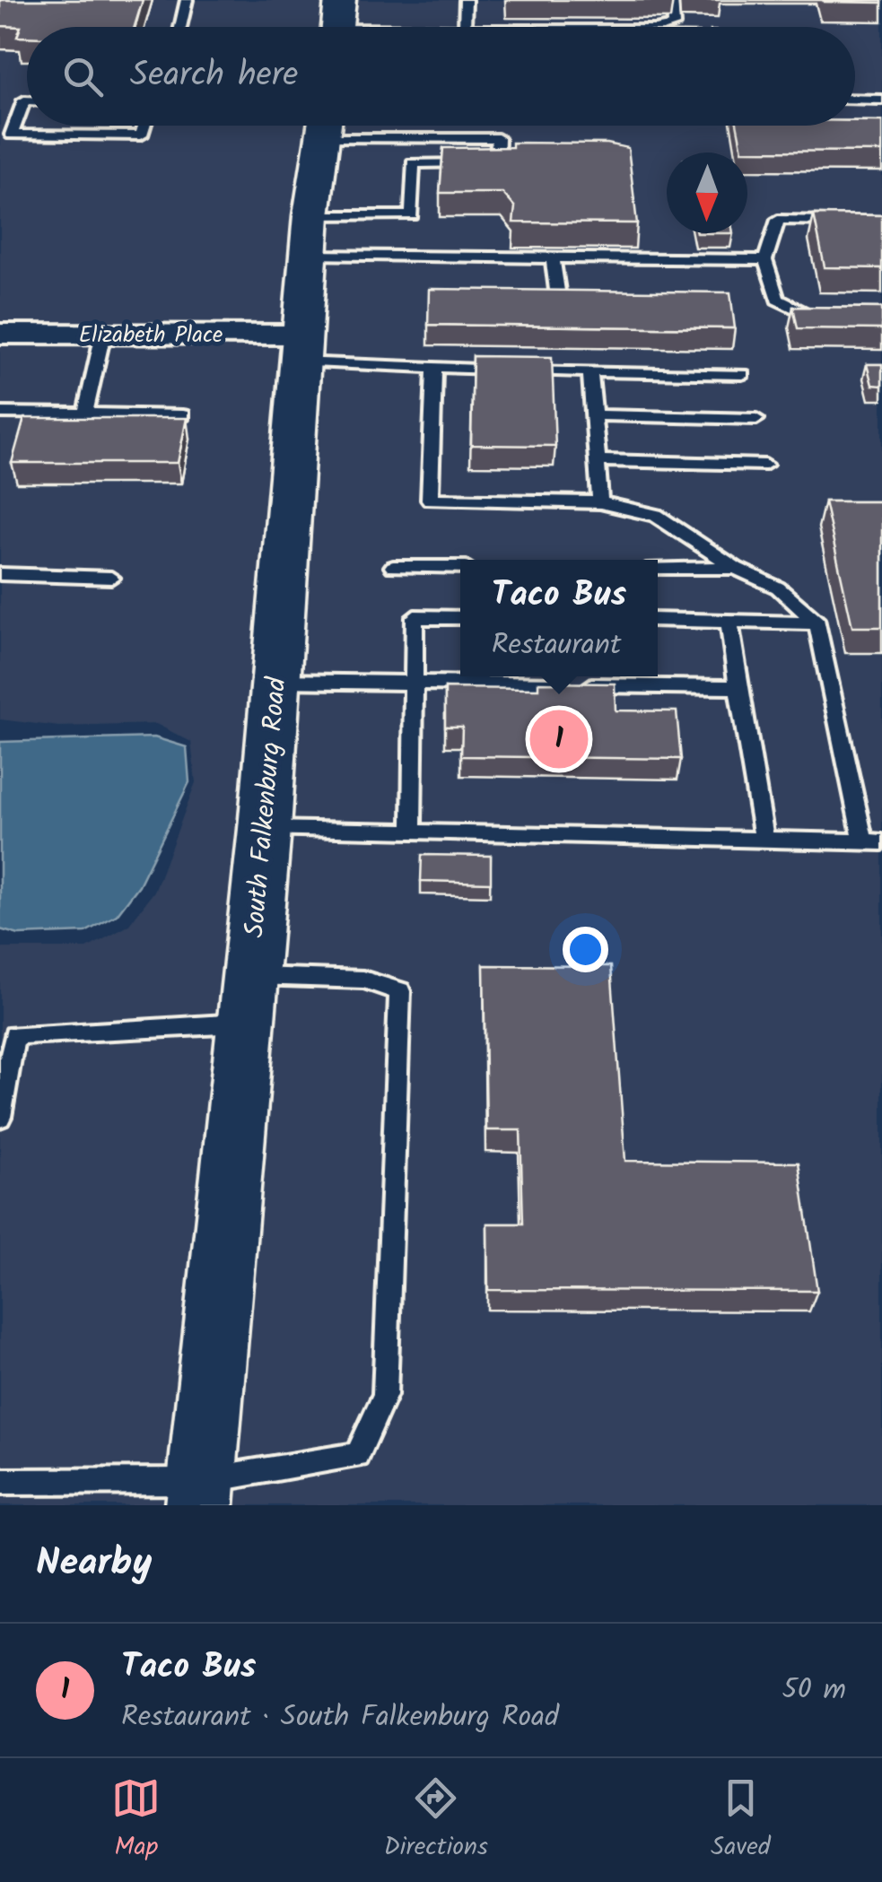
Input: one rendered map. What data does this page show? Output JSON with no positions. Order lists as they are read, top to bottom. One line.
{"streets":{"street":["Elizabeth Place","South Falkenburg Road"]},"crossings":[["Elizabeth Place","South Falkenburg Road"]],"north":"bottom","page":{"search":"Search here","popup":["Taco Bus","Restaurant"],"pins":"1","heading":"Nearby","list":[{"mark":"1","name":"Taco Bus","note":"Restaurant · South Falkenburg Road","value":"50 m"}],"nav":["Map","Directions","Saved"]}}
